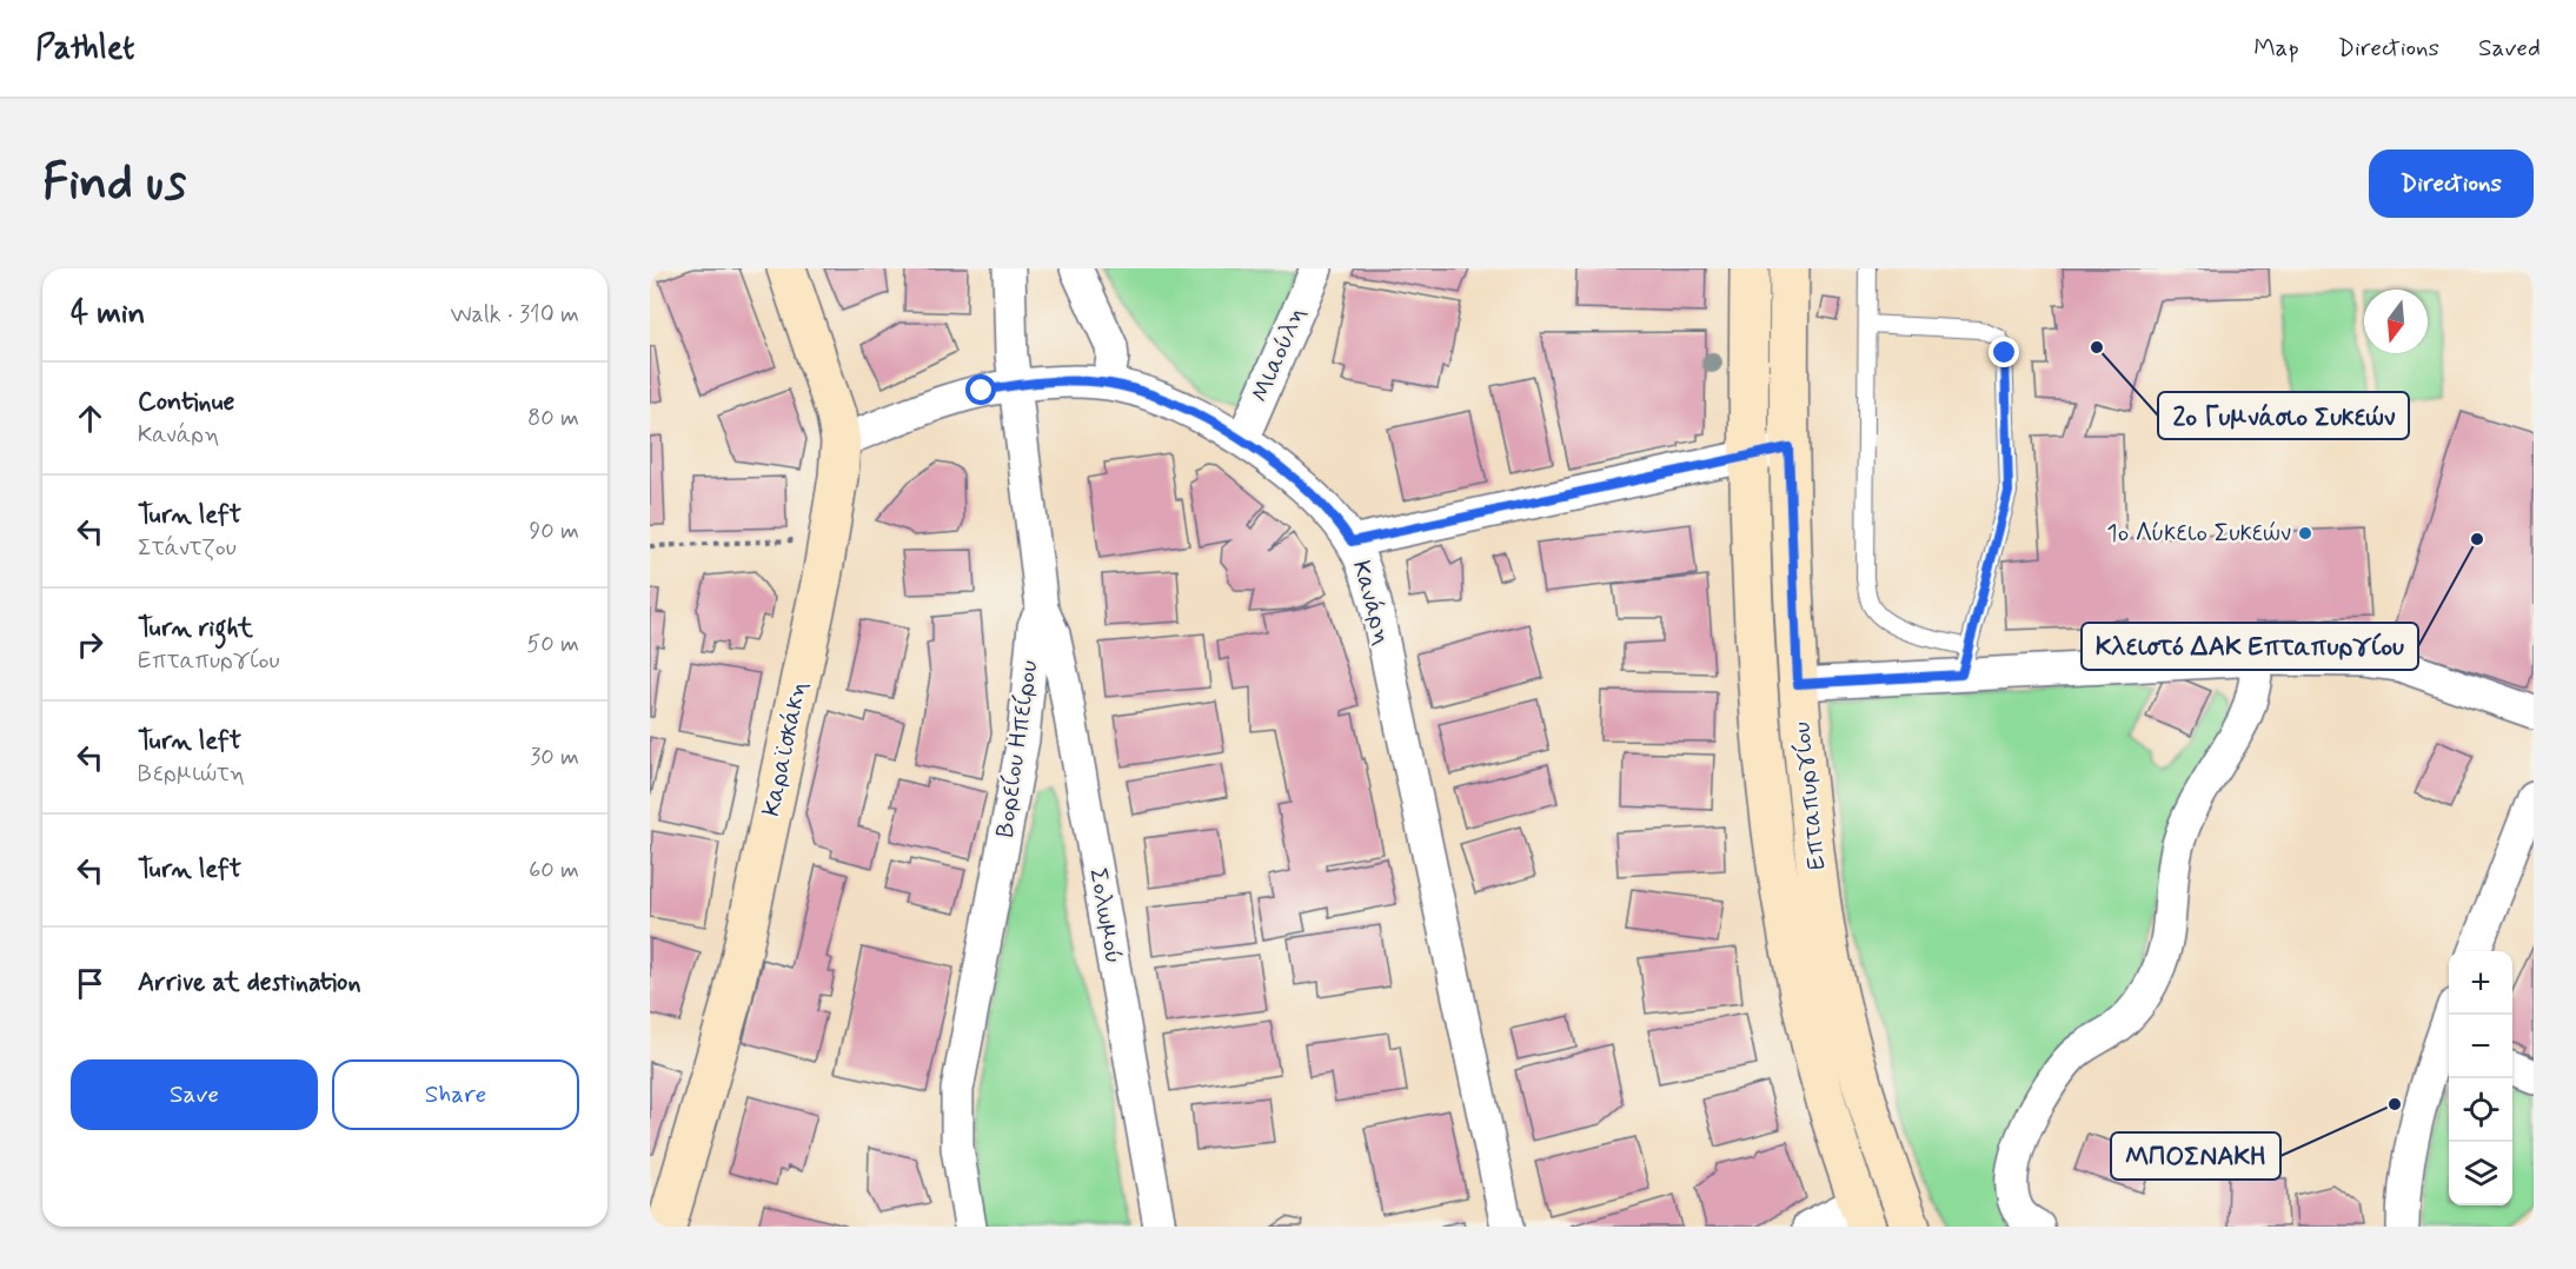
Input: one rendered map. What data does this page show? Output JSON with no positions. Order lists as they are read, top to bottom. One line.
{"streets":{"main road":["Καραϊσκάκη","Επταπυργίου"],"street":["Μιαούλη","Κανάρη","Βορείου Ηπείρου","Σολωμού"]},"crossings":[["Μιαούλη","Κανάρη"],["Κανάρη","Καραϊσκάκη"],["Κανάρη","Βορείου Ηπείρου"],["Βορείου Ηπείρου","Σολωμού"]],"places":["2ο Γυμνάσιο Συκεών","1ο Λύκειο Συκεών","Κλειστό ΔΑΚ Επταπυργίου","ΜΠΟΣΝΑΚΗ"],"north":"bottom","page":{"header":"Pathlet","nav":["Map","Directions","Saved"],"buttons":["Directions",["Save","Share"]],"title":"Find us","heading":["4 min","Walk · 310 m"],"list":[["Continue","Κανάρη","80 m"],["Turn left","Στάντζου","90 m"],["Turn right","Επταπυργίου","50 m"],["Turn left","Βερμιώτη","30 m"],["Turn left","60 m"],"Arrive at destination"],"map_buttons":["+","−"]}}
